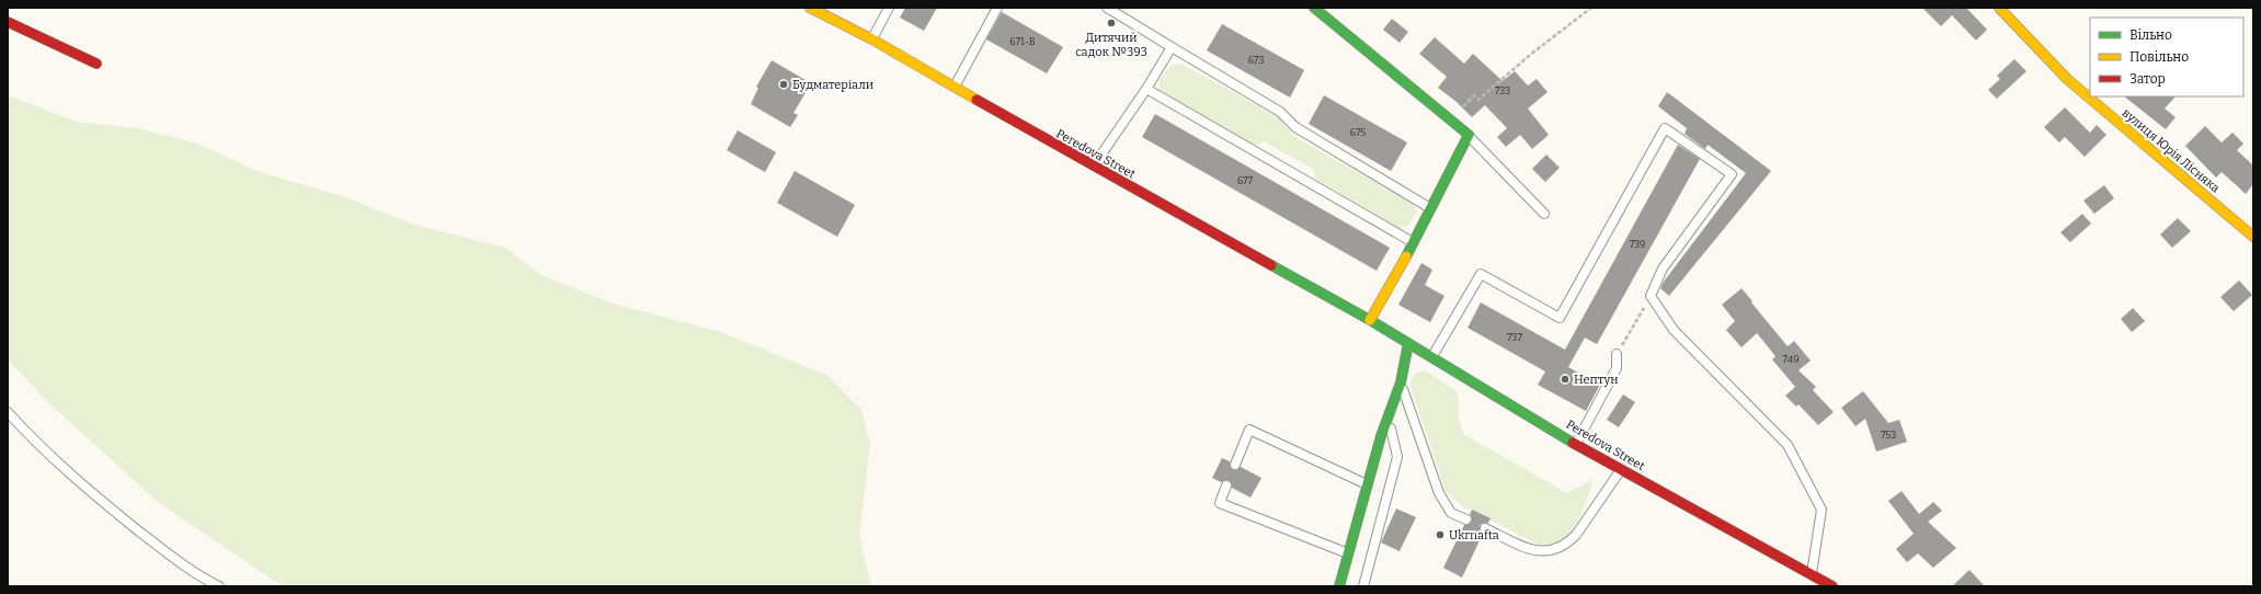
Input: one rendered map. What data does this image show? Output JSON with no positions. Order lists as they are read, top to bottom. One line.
{"streets":{"street":["вулиця Юрія Лісняка","Peredova Street"]},"places":["Дитячий садок №393","Будматеріали","Нептун","Ukrnafta"],"house_numbers":["671-В","673","733","675","677","739","737","749","753"],"legend":["Вільно","Повільно","Затор"]}
